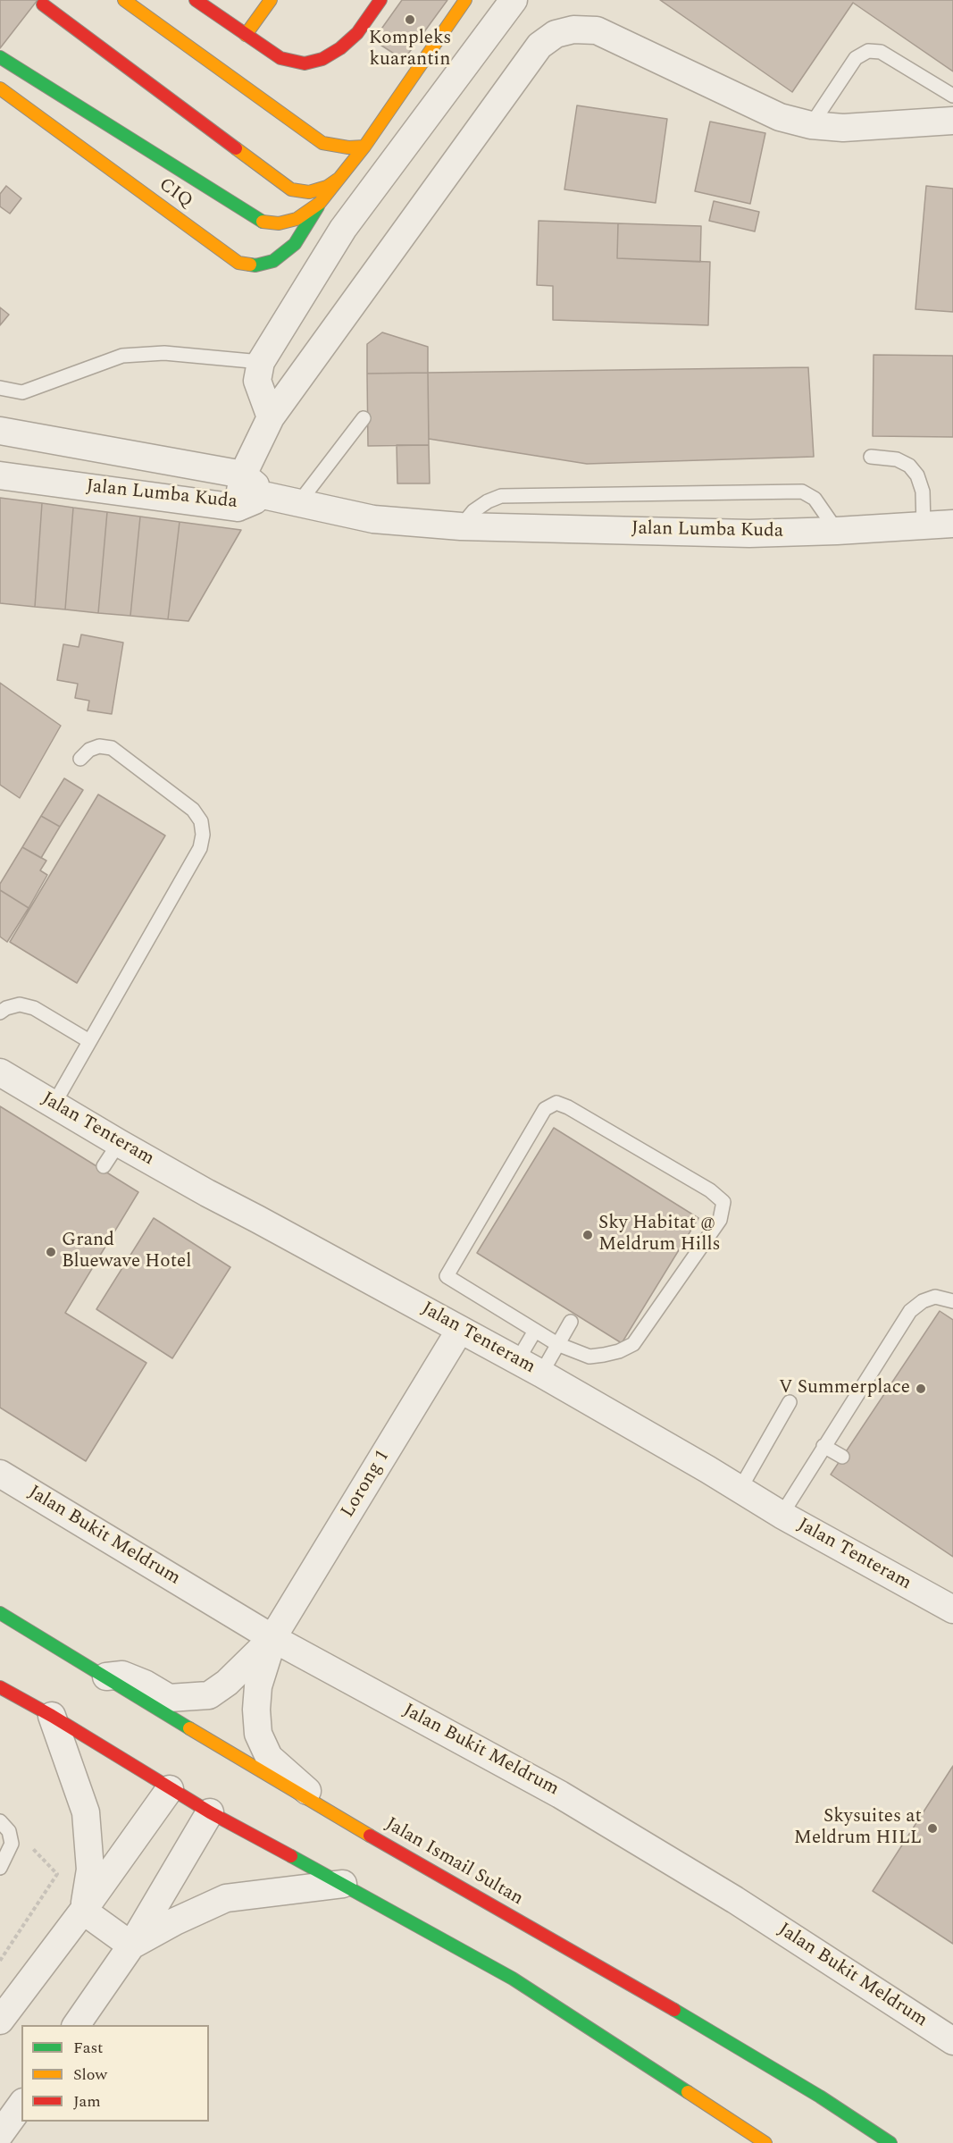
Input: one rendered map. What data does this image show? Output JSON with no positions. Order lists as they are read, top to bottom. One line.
{"streets":{"main road":["CIQ","Jalan Ismail Sultan"],"street":["Jalan Lumba Kuda","Jalan Tenteram","Lorong 1","Jalan Bukit Meldrum"]},"crossings":[["Jalan Tenteram","Lorong 1"],["Lorong 1","Jalan Bukit Meldrum"],["Lorong 1","Jalan Ismail Sultan"]],"places":["Kompleks kuarantin","Sky Habitat @ Meldrum Hills","Grand Bluewave Hotel","V Summerplace","Skysuites at Meldrum HILL"],"legend":["Fast","Slow","Jam"]}
